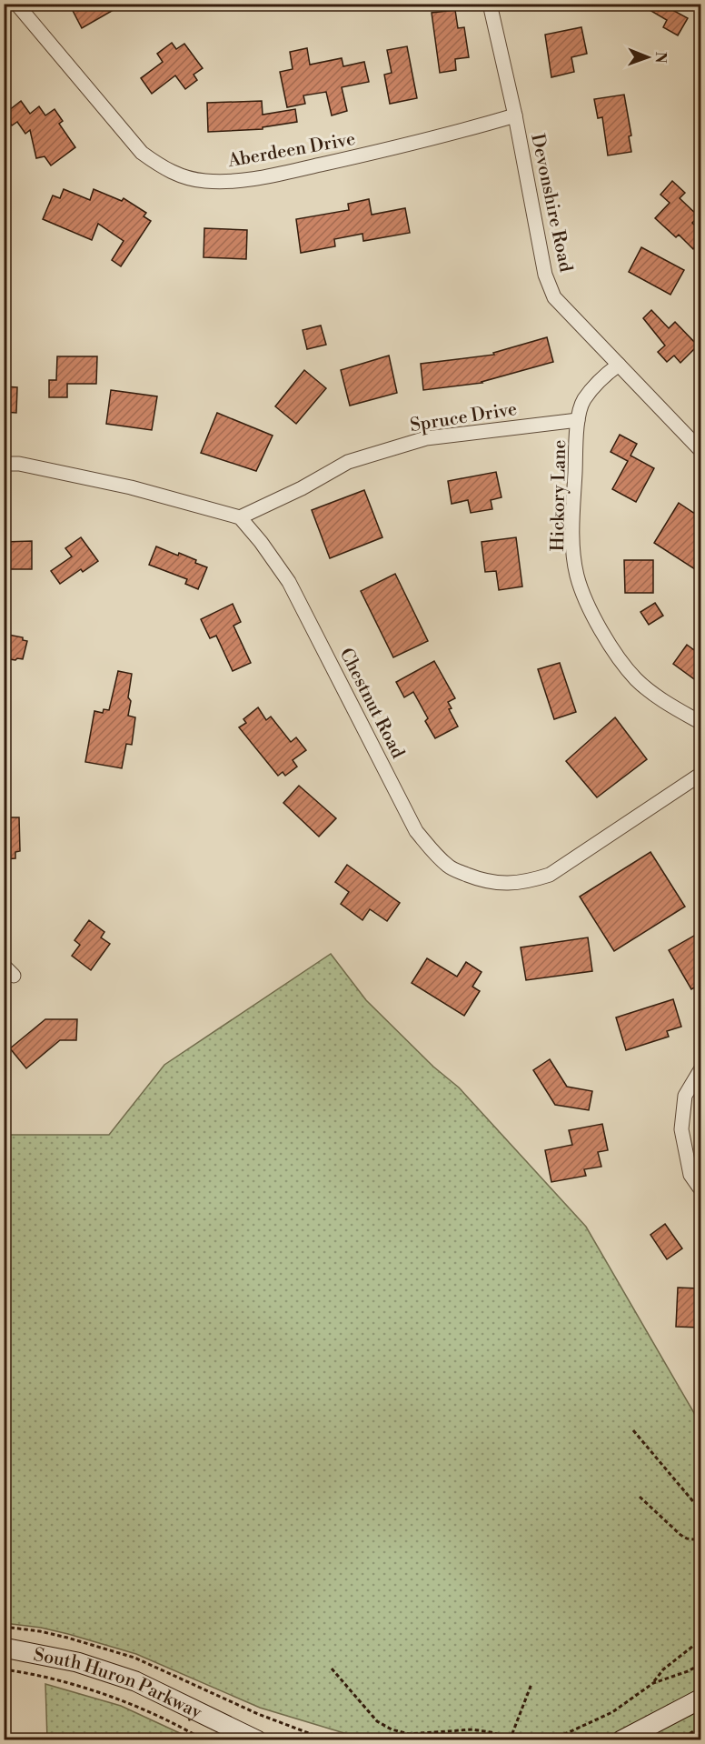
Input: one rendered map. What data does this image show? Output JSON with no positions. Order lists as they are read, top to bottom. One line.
{"streets":{"main road":["South Huron Parkway"],"street":["Aberdeen Drive","Devonshire Road","Spruce Drive","Hickory Lane","Chestnut Road"]},"crossings":[["Aberdeen Drive","Devonshire Road"],["Devonshire Road","Hickory Lane"],["Spruce Drive","Hickory Lane"],["Spruce Drive","Chestnut Road"]],"north":"right"}
